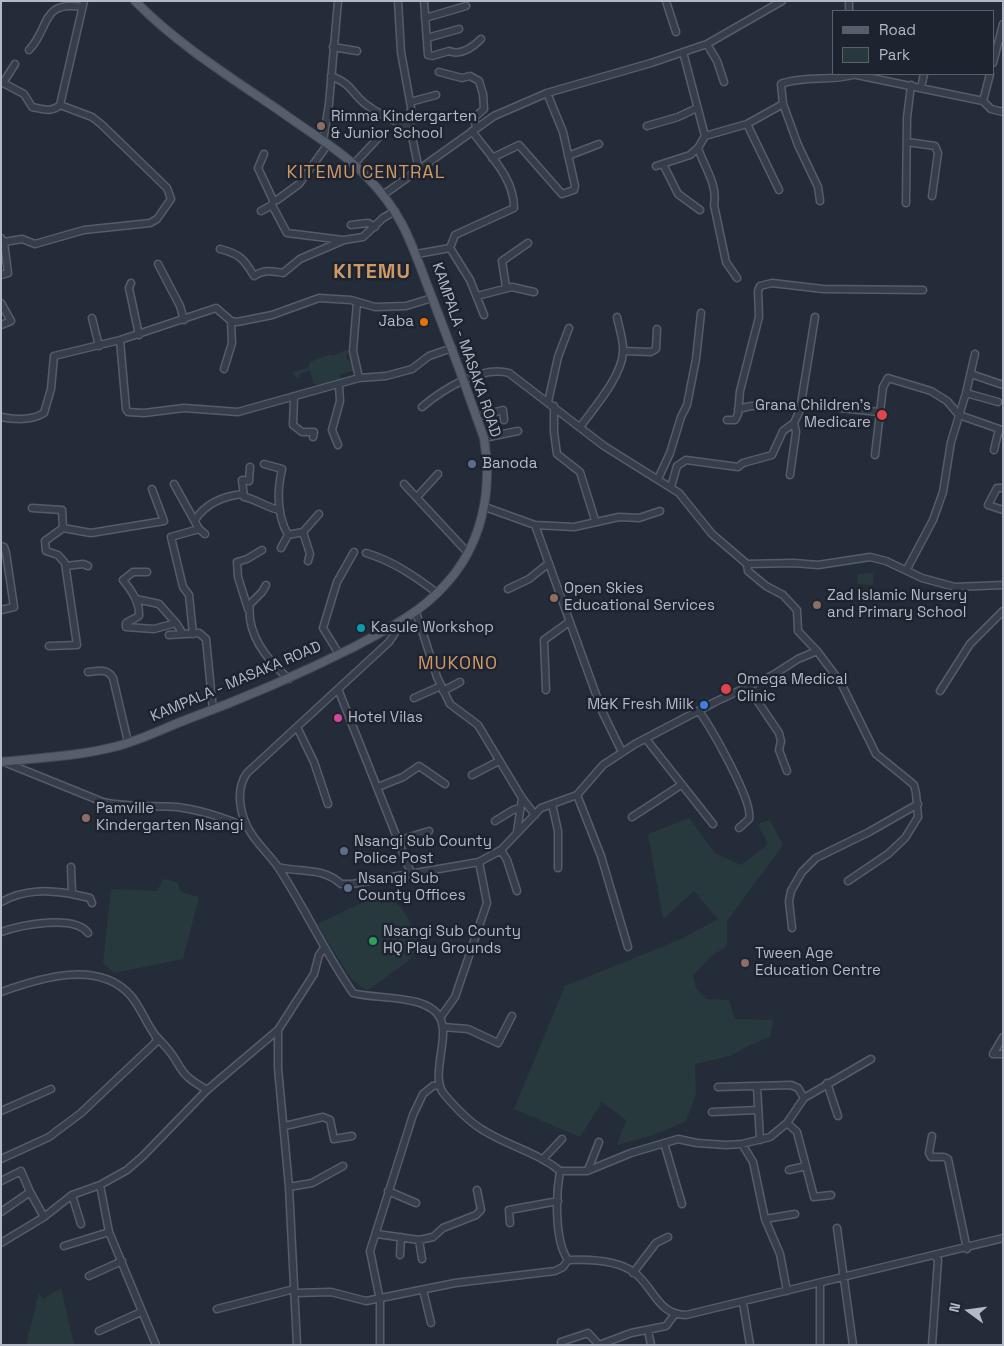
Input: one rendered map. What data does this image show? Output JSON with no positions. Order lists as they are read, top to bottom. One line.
{"streets":{"main road":["KAMPALA - MASAKA ROAD"]},"districts":["KITEMU CENTRAL","KITEMU","MUKONO"],"places":["Rimma Kindergarten & Junior School","Jaba","Grana Children's Medicare","Banoda","Open Skies Educational Services","Zad Islamic Nursery and Primary School","Kasule Workshop","Omega Medical Clinic","M&K Fresh Milk","Hotel Vilas","Pamville Kindergarten Nsangi","Nsangi Sub County Police Post","Nsangi Sub County Offices","Nsangi Sub County HQ Play Grounds","Tween Age Education Centre"],"legend":["Road","Park"],"north":"left"}
